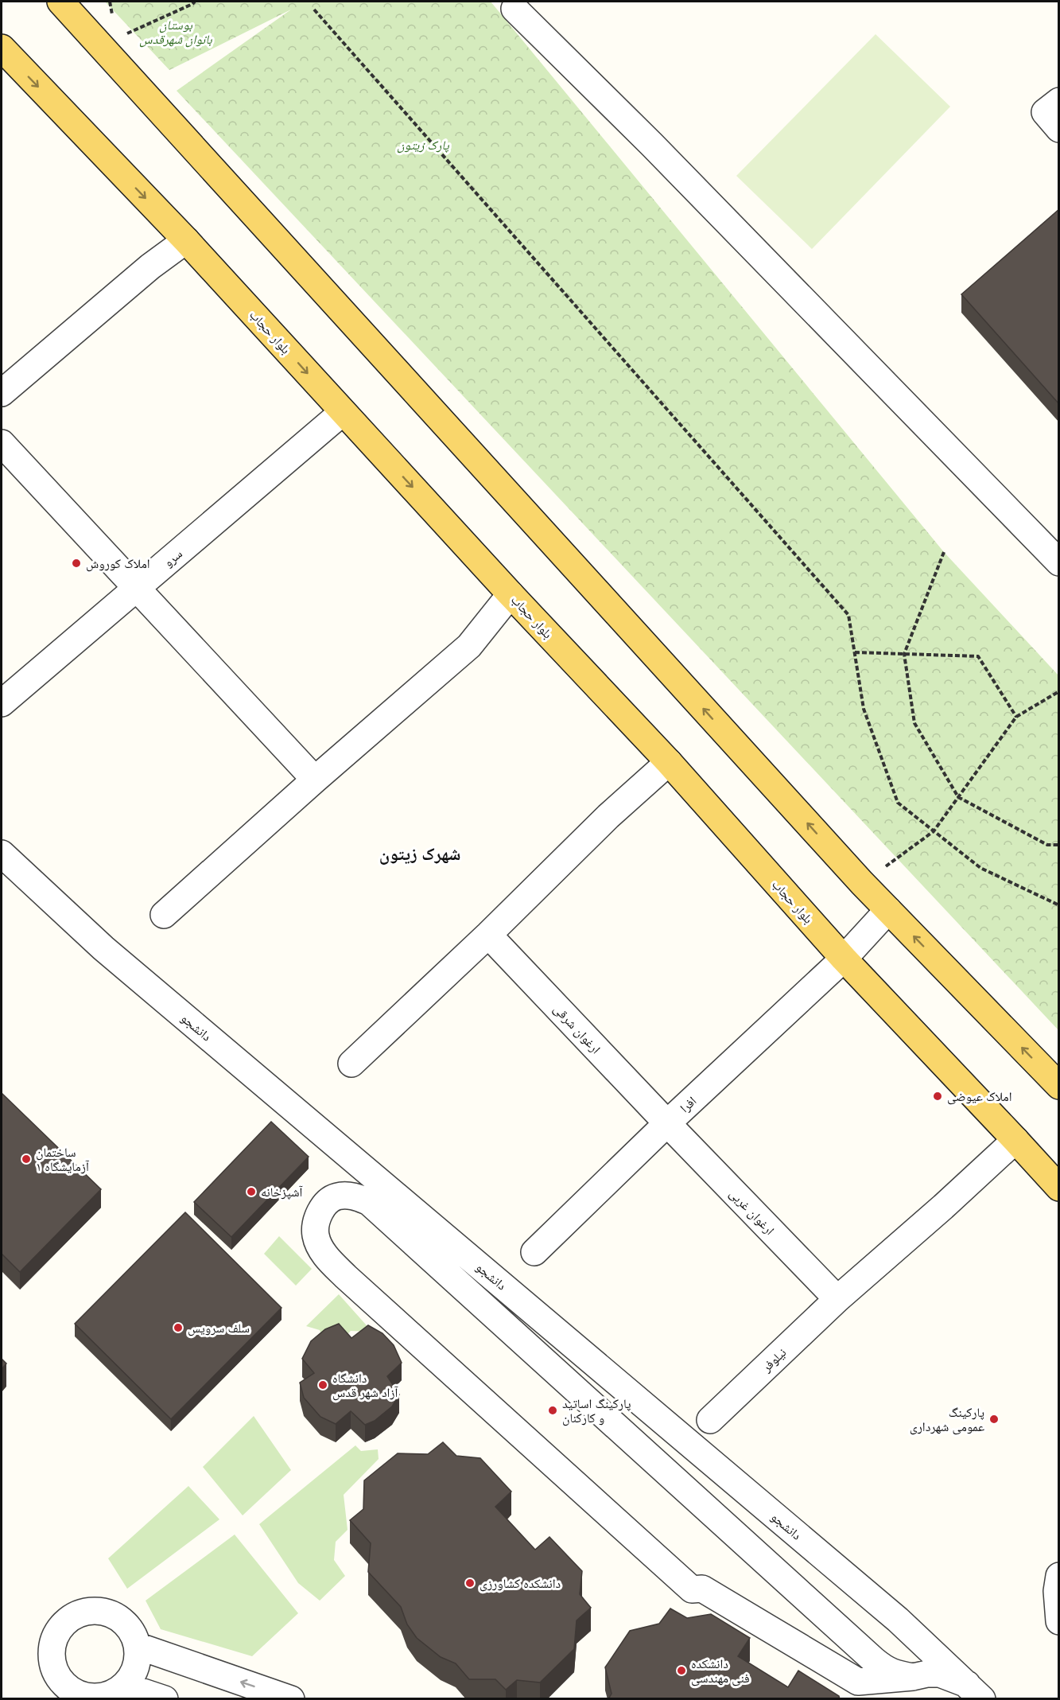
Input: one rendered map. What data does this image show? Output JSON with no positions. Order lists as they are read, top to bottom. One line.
{"streets":{"main road":["بلوار حجاب"],"street":["سرو","دانشجو","ارغوان شرقی","افرا","ارغوان غربی","نیلوفر"]},"crossings":[["بلوار حجاب","سرو"],["بلوار حجاب","افرا"],["بلوار حجاب","نیلوفر"],["ارغوان شرقی","افرا"],["ارغوان شرقی","ارغوان غربی"],["افرا","ارغوان غربی"],["ارغوان غربی","نیلوفر"]],"districts":["شهرک زیتون"],"parks":["بوستان بانوان شهرقدس","پارک زیتون"],"places":["املاک کوروش","املاک عیوضی","ساختمان آزمایشگاه ۱","آشپزخانه","سلف سرویس","دانشگاه آزاد شهر قدس","پارکینگ اساتید و کارکنان","پارکینگ عمومی شهرداری","دانشکده کشاورزی","دانشکده فنی مهندسی"]}
